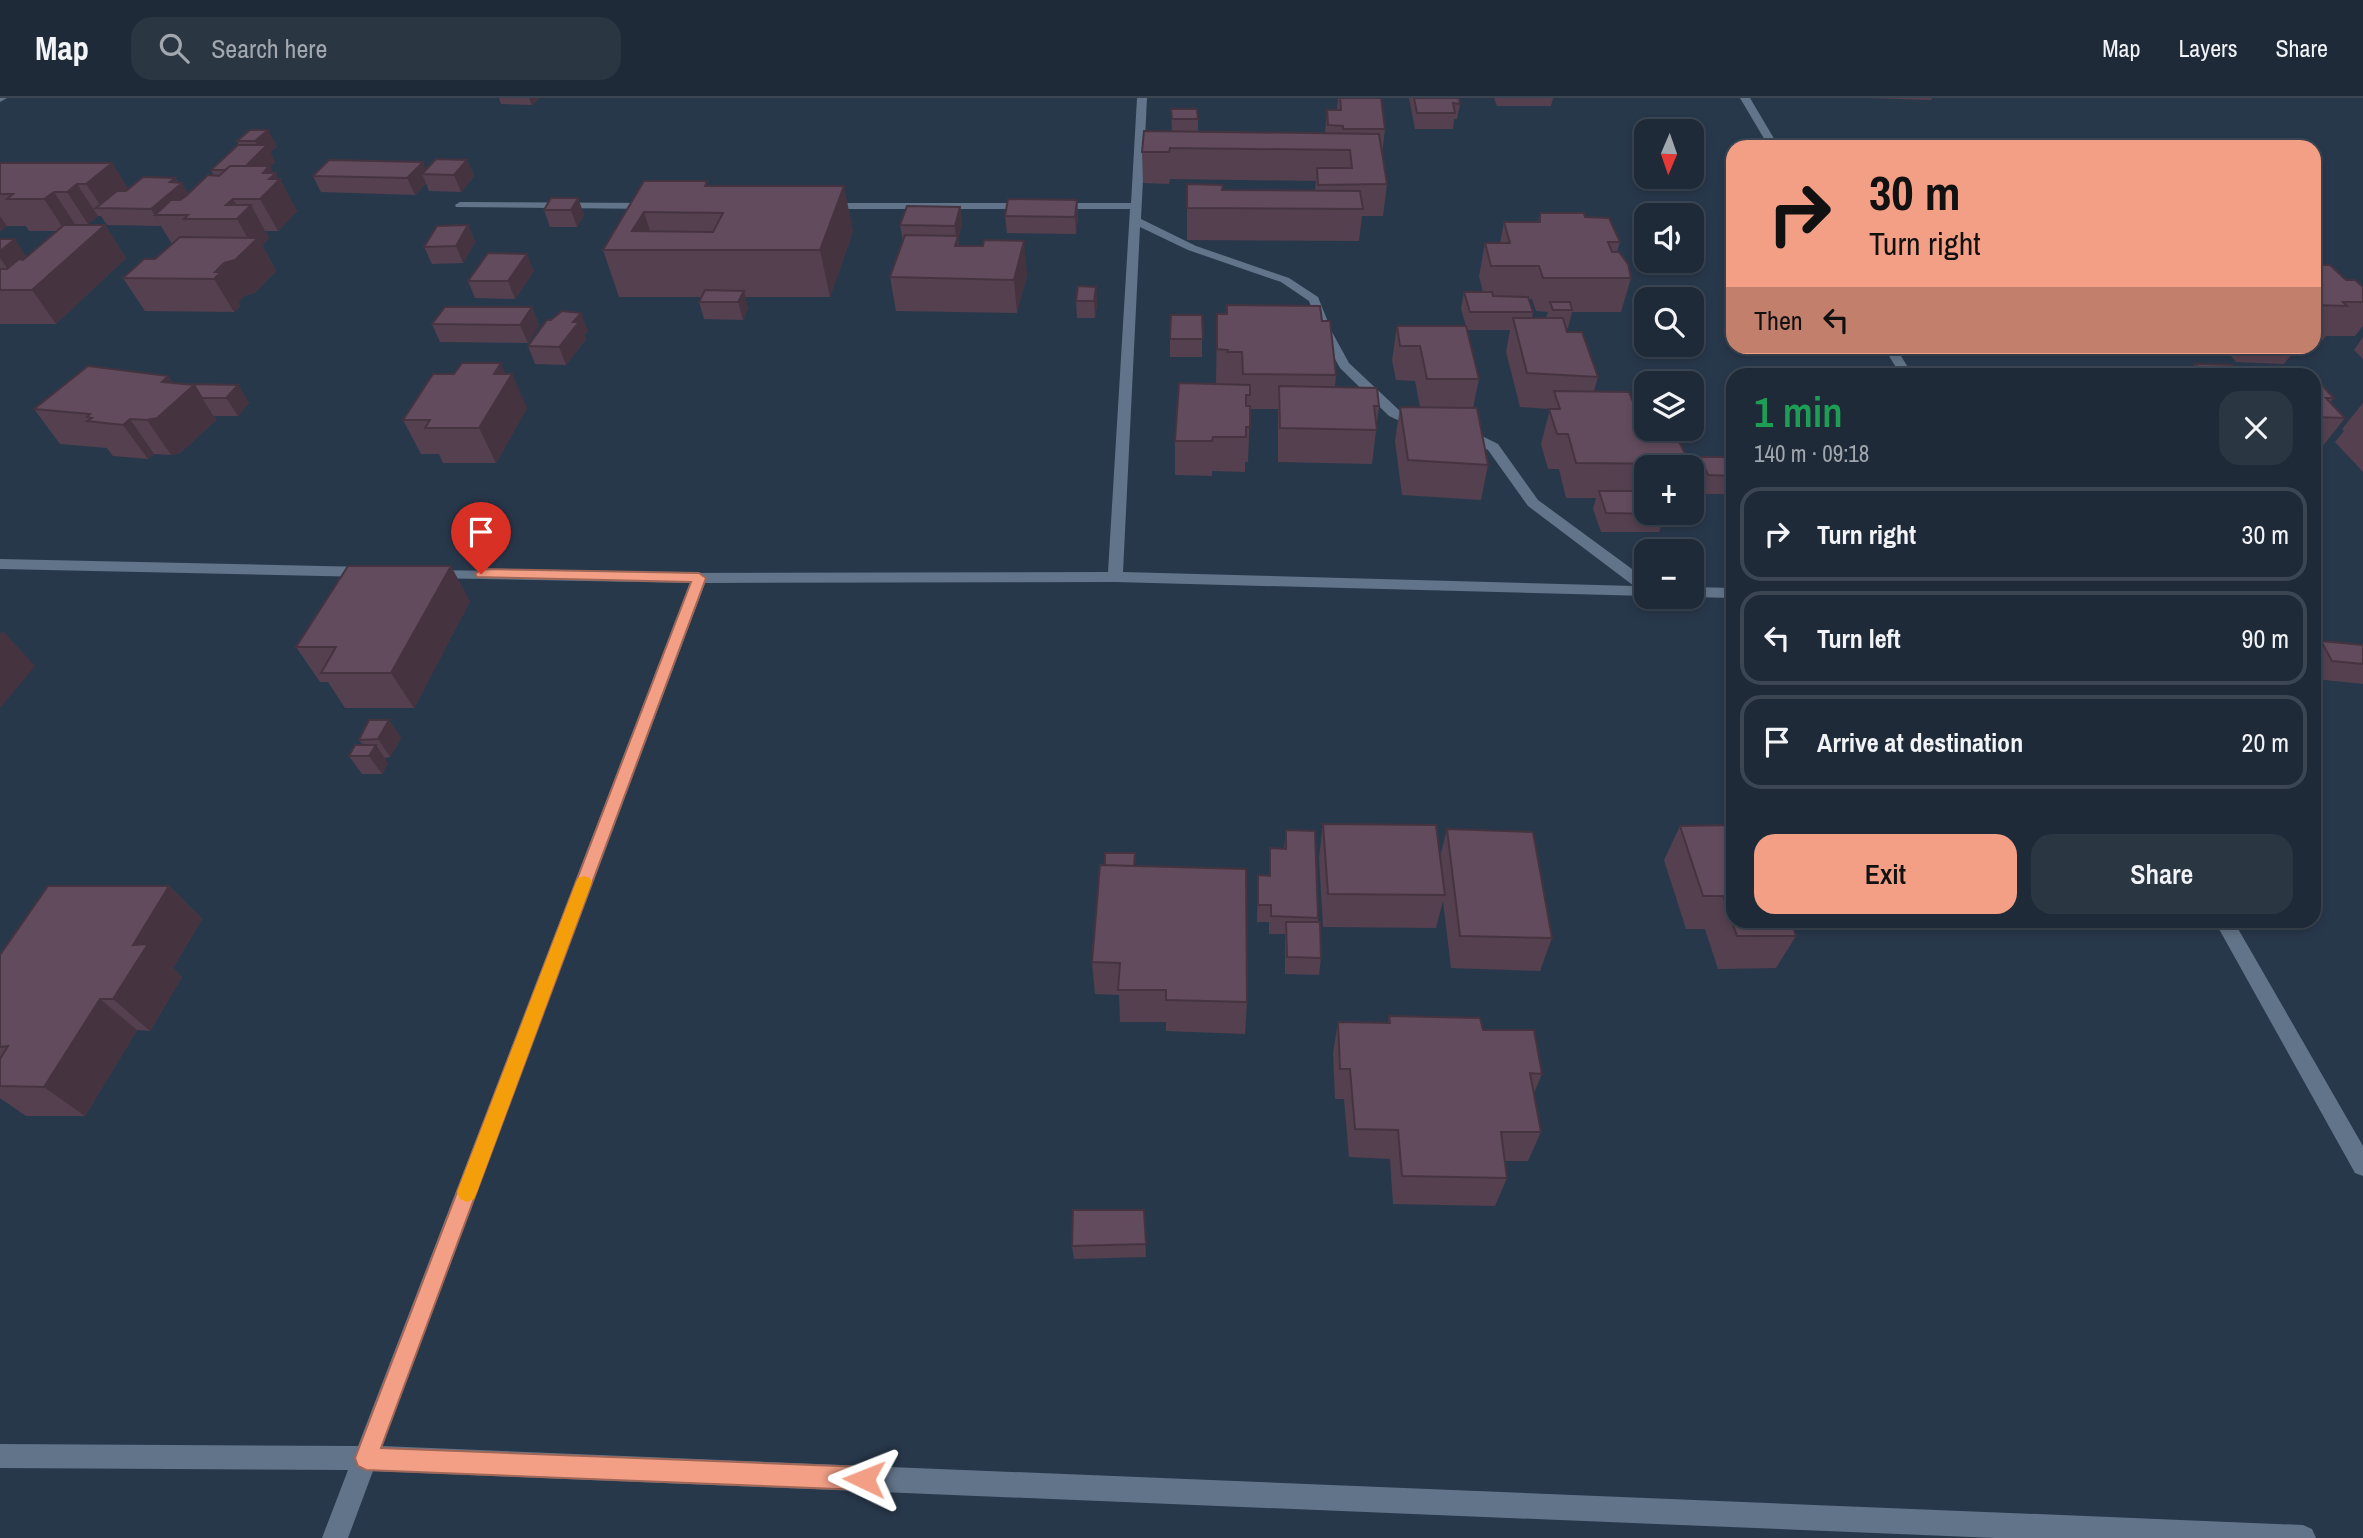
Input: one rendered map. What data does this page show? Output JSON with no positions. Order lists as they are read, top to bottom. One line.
{"north":"bottom","page":{"header":"Map","search":"Search here","nav":["Map","Layers","Share"],"map_buttons":["+","−"],"turn":["30 m","Turn right"],"then":"Then","heading":["1 min","140 m · 09:18"],"list":[{"name":"Turn right","value":"30 m"},{"name":"Turn left","value":"90 m"},{"name":"Arrive at destination","value":"20 m"}],"buttons":["Exit","Share"]}}
